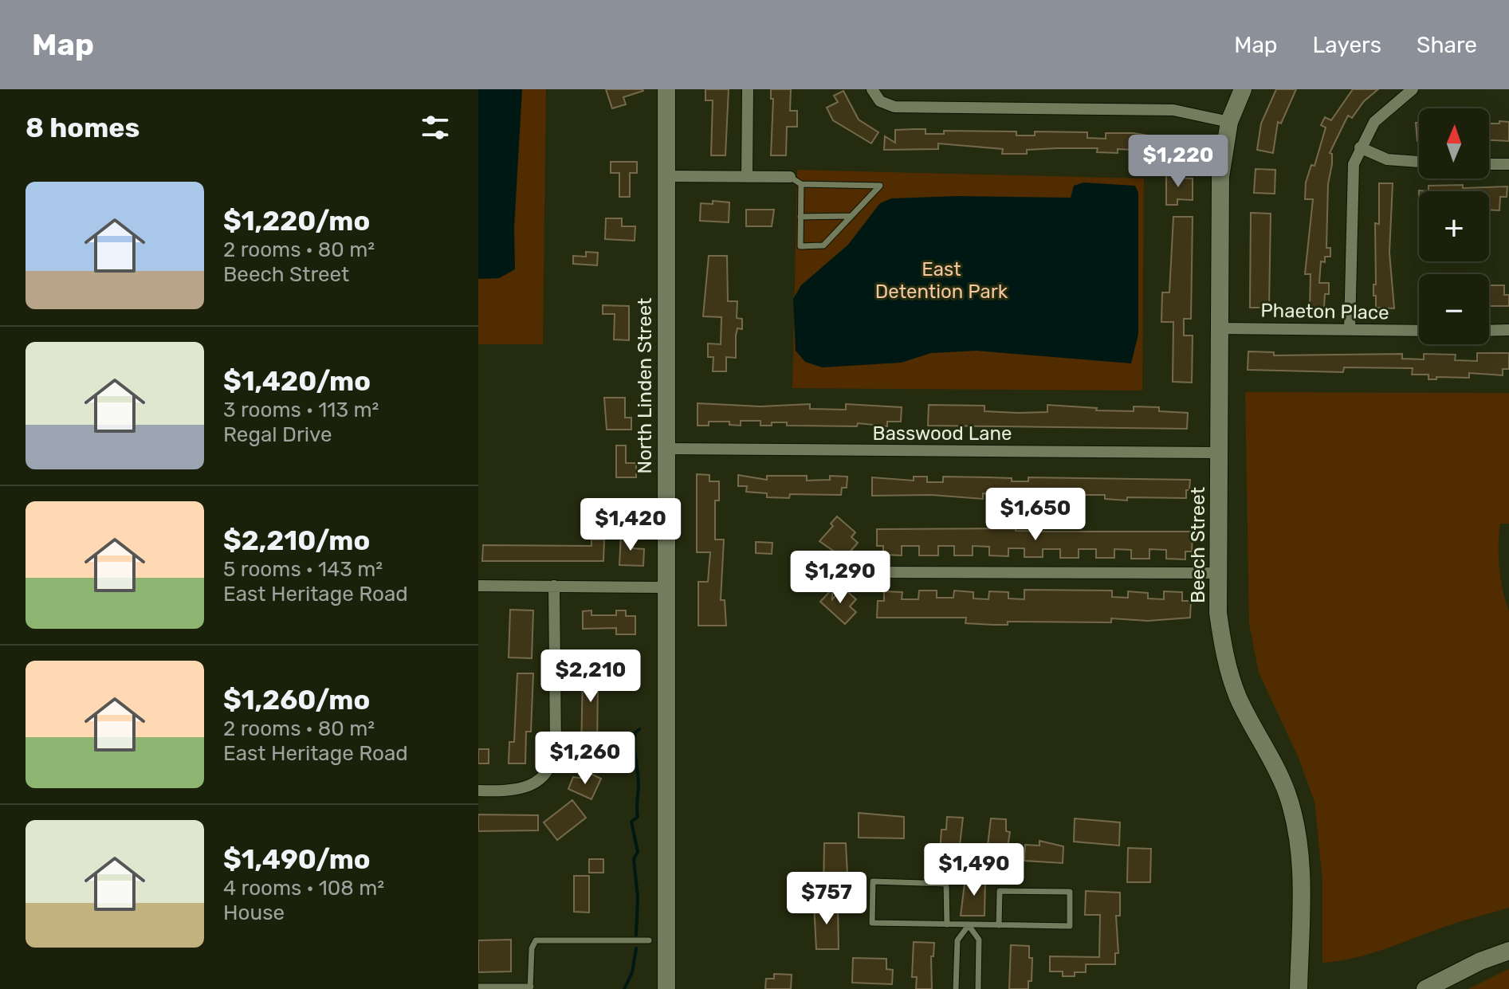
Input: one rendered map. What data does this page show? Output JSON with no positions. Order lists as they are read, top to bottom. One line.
{"streets":{"main road":["North Linden Street","Beech Street"],"street":["Phaeton Place","Basswood Lane"]},"crossings":[["Phaeton Place","Beech Street"],["North Linden Street","Basswood Lane"],["Basswood Lane","Beech Street"]],"parks":["East Detention Park"],"north":"top","page":{"header":"Map","nav":["Map","Layers","Share"],"heading":"8 homes","map_buttons":["+","−"],"price":["$1,220","$1,650","$1,420","$1,290","$2,210","$1,260","$1,490","$757"],"list":[{"name":"$1,220/mo","note":"2 rooms · 80 m² · Beech Street"},{"name":"$1,420/mo","note":"3 rooms · 113 m² · Regal Drive"},{"name":"$2,210/mo","note":"5 rooms · 143 m² · East Heritage Road"},{"name":"$1,260/mo","note":"2 rooms · 80 m² · East Heritage Road"},{"name":"$1,490/mo","note":"4 rooms · 108 m² · House"}]}}
